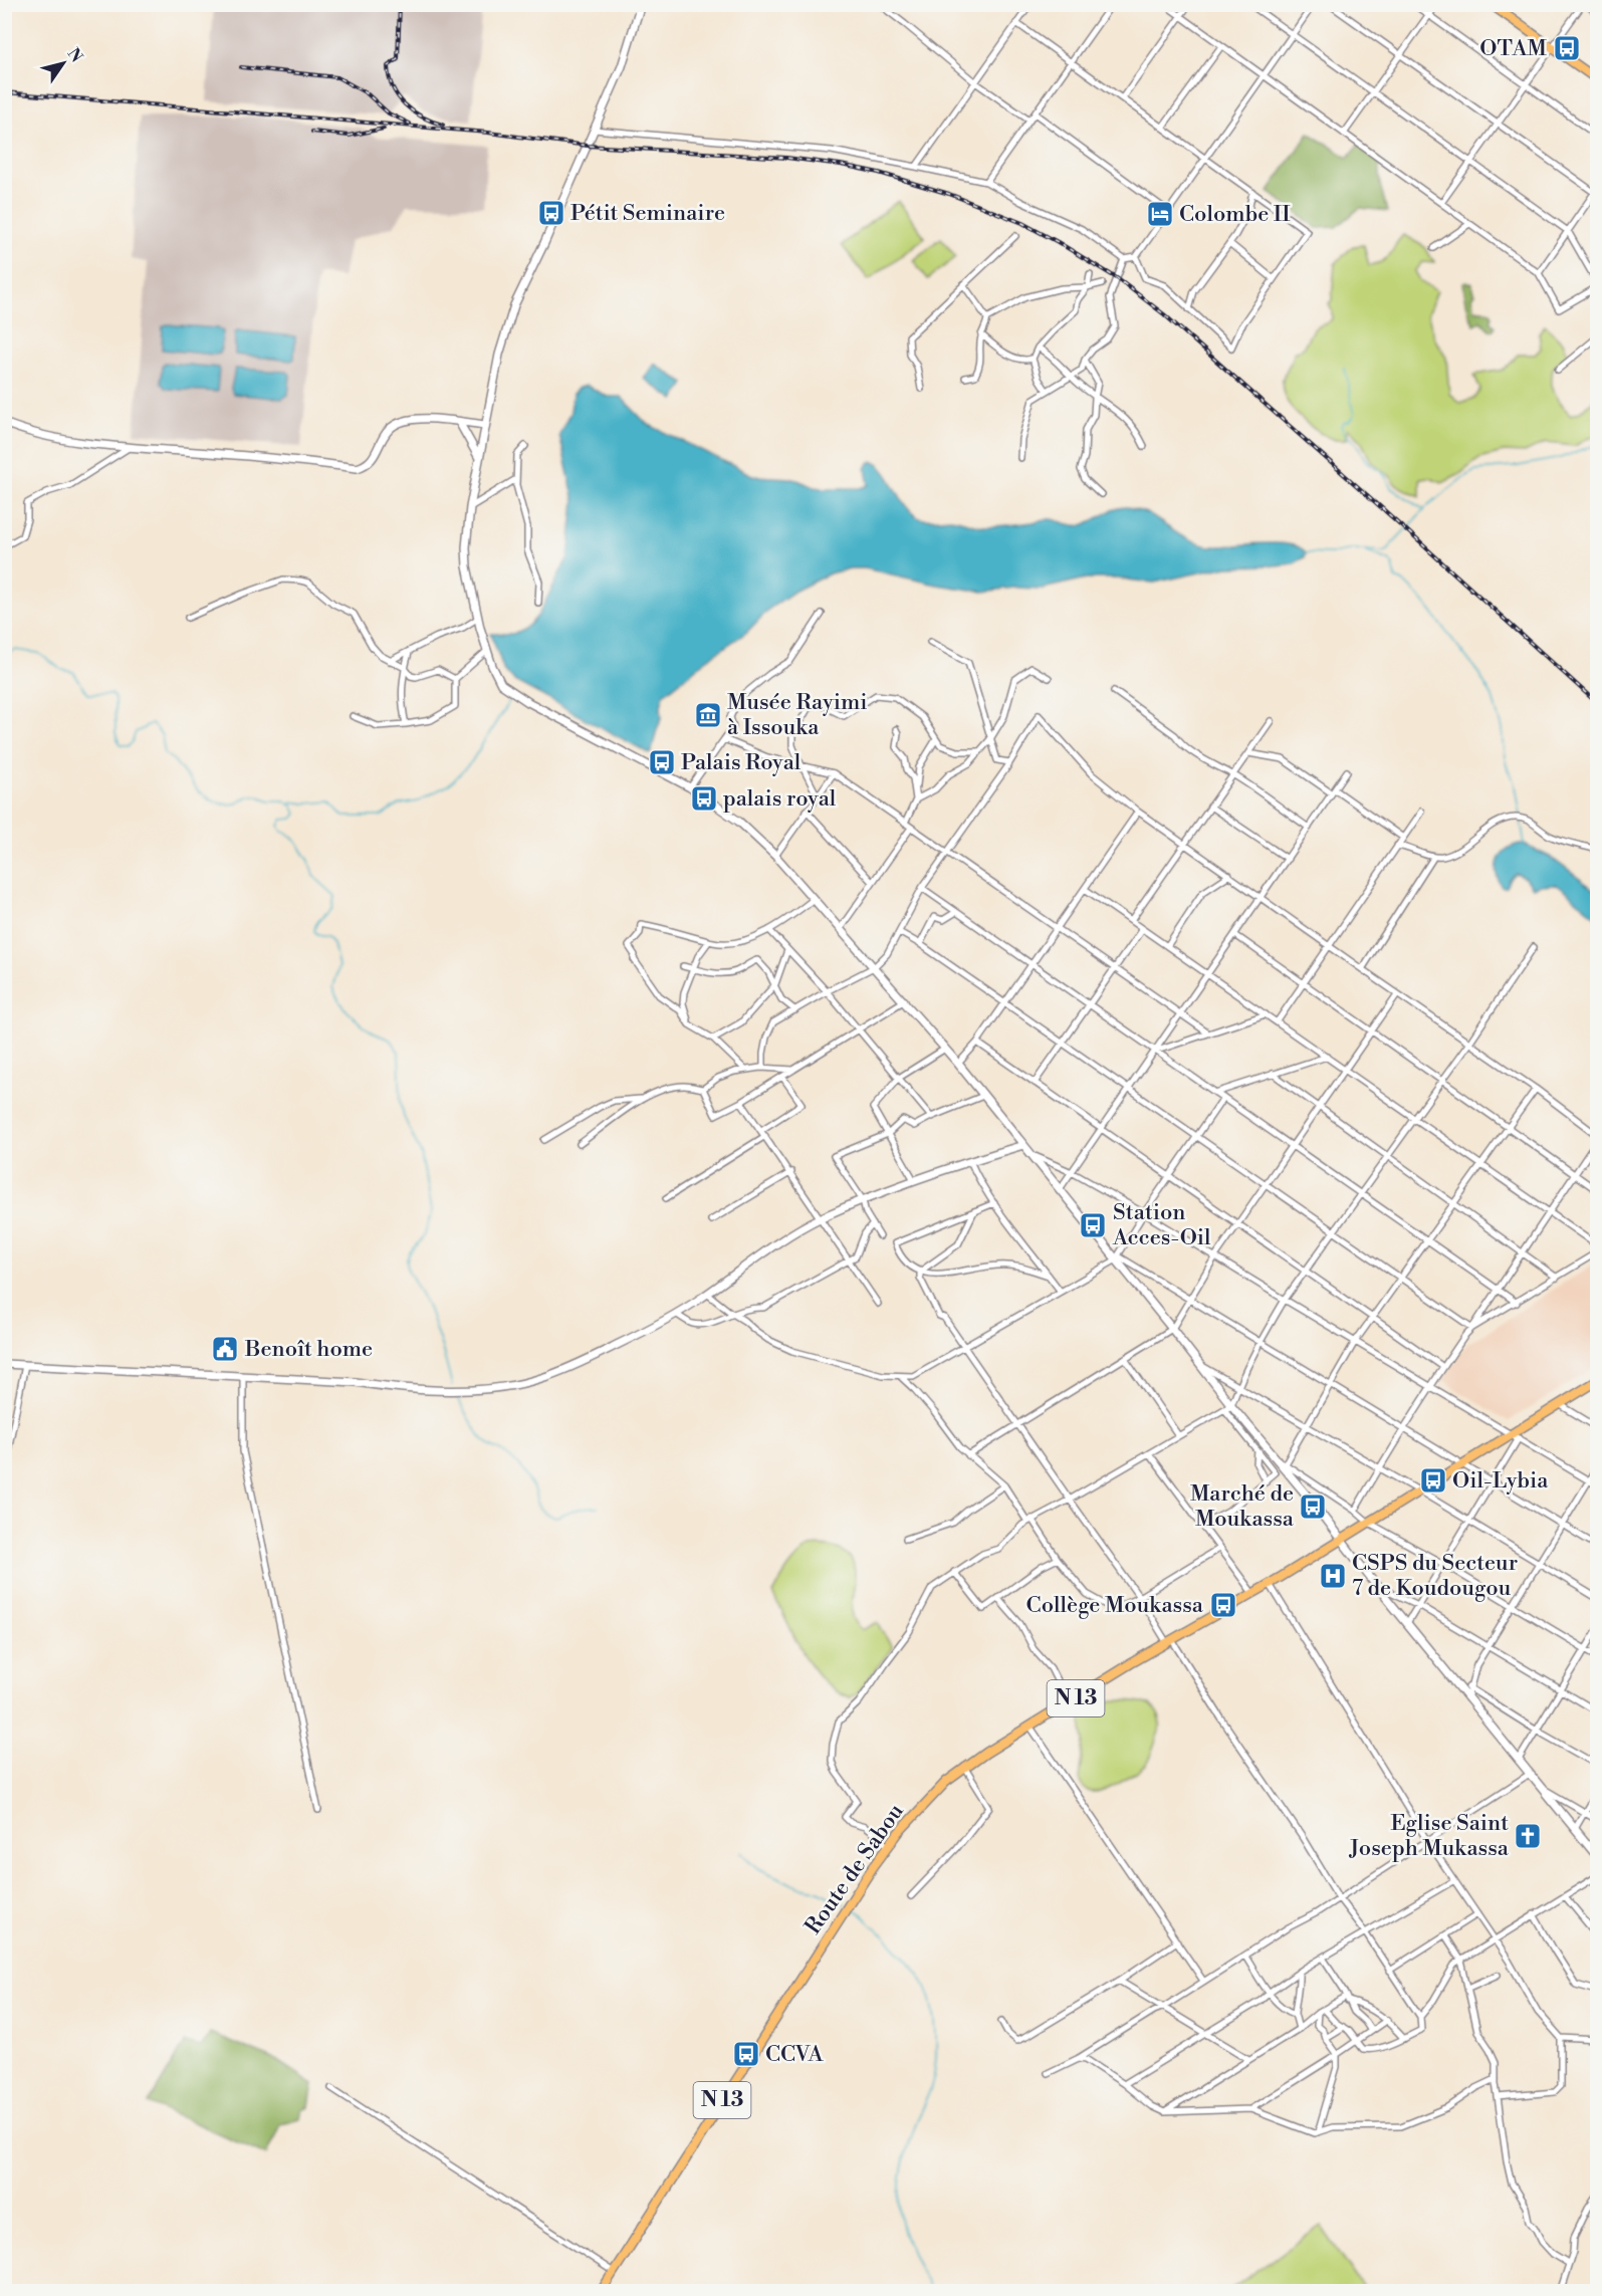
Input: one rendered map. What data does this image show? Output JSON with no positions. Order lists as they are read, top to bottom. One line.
{"streets":{"main road":["N 13","Route de Sabou"]},"places":{"bus stop":["OTAM","Pétit Seminaire","Palais Royal","palais royal","Station Acces-Oil","Oil-Lybia","Marché de Moukassa","Collège Moukassa","CCVA"],"hotel":["Colombe II"],"museum":["Musée Rayimi à Issouka"],"public building":["Benoît home"],"hospital":["CSPS du Secteur 7 de Koudougou"],"church":["Eglise Saint Joseph Mukassa"]},"north":"top right"}
